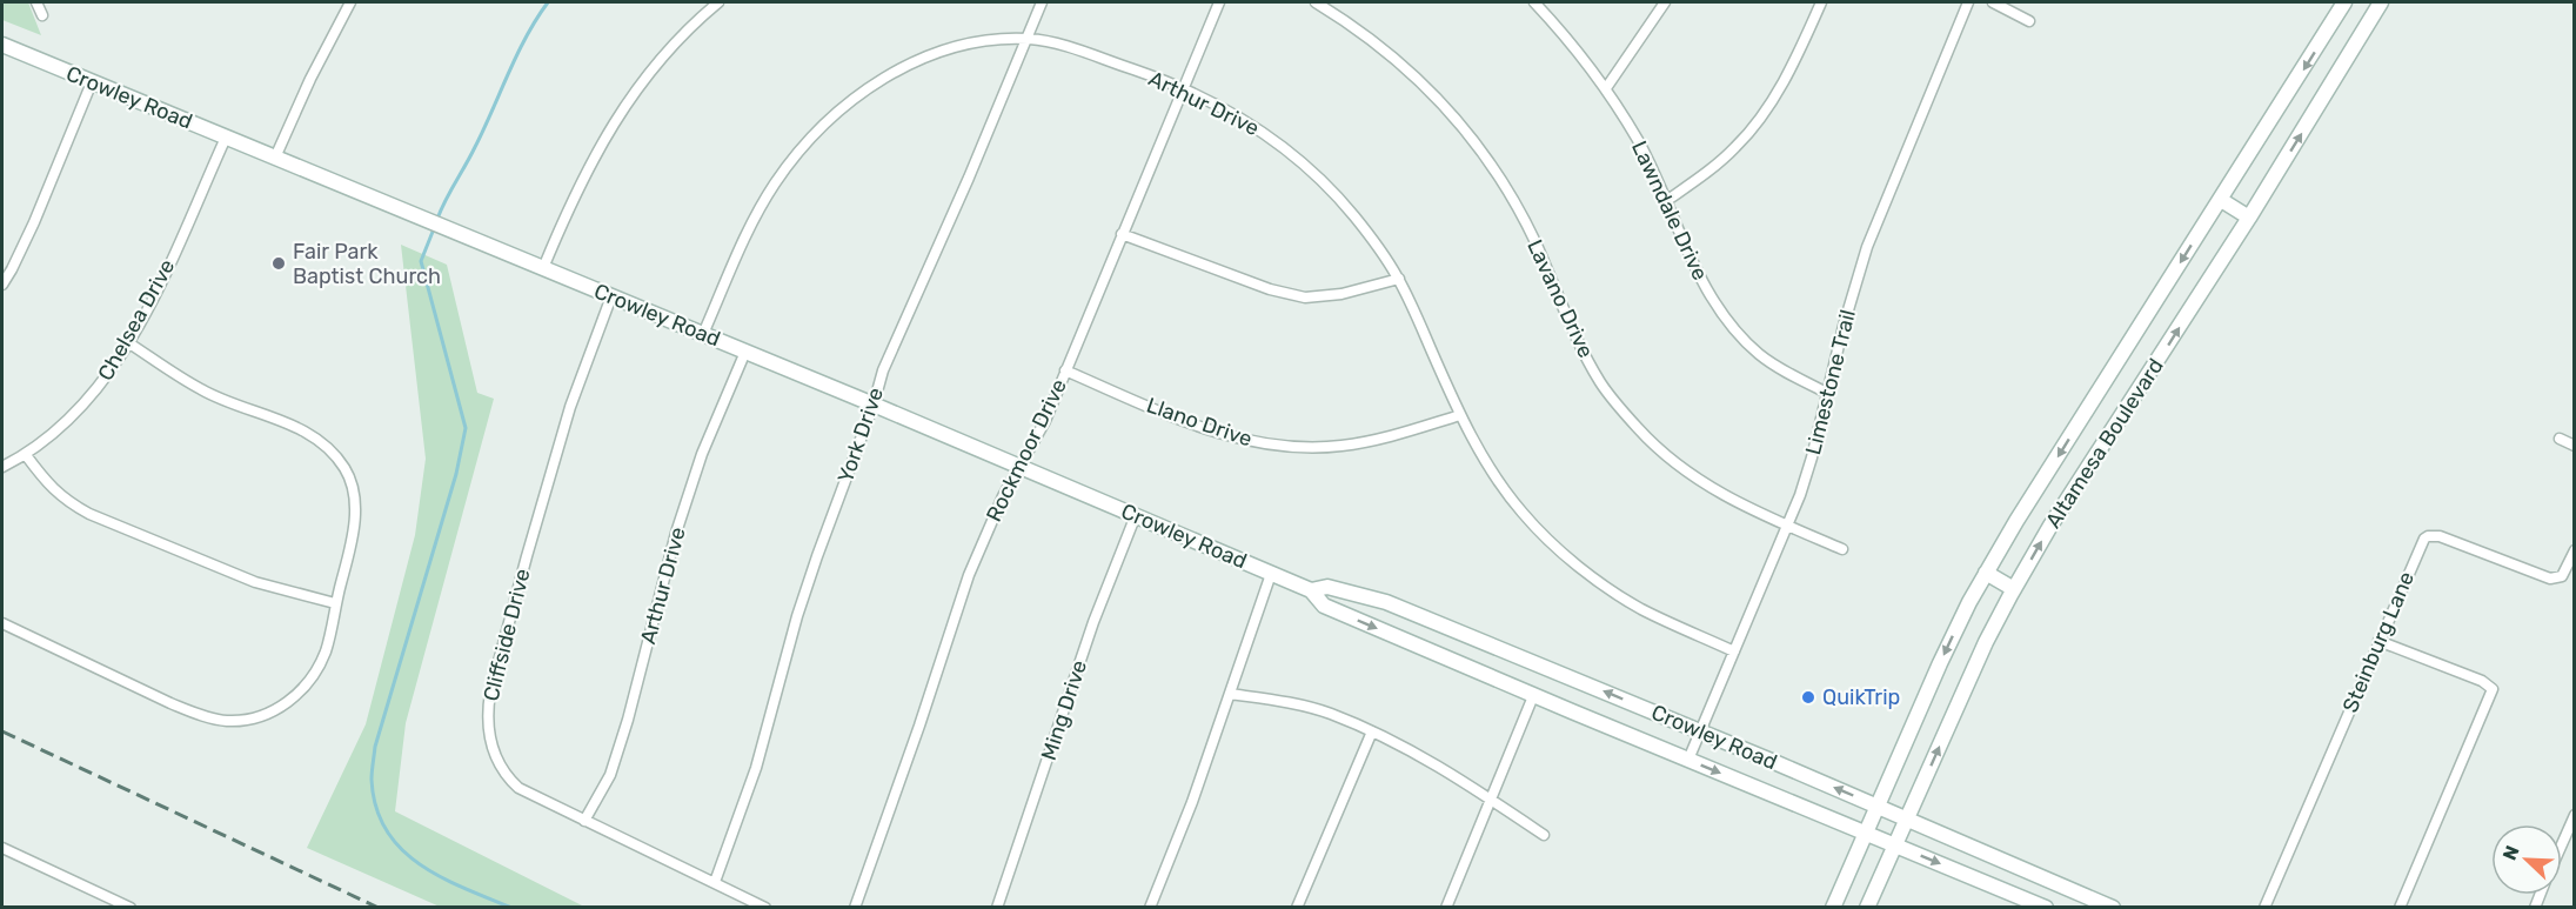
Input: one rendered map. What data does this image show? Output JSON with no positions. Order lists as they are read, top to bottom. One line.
{"streets":{"main road":["Crowley Road","Altamesa Boulevard"],"street":["Arthur Drive","Lawndale Drive","Lavano Drive","Chelsea Drive","Limestone Trail","Llano Drive","York Drive","Rockmoor Drive","Cliffside Drive","Steinburg Lane","Ming Drive"]},"crossings":[["Crowley Road","Arthur Drive"],["Crowley Road","Chelsea Drive"],["Crowley Road","Limestone Trail"],["Crowley Road","York Drive"],["Crowley Road","Altamesa Boulevard"],["Crowley Road","Rockmoor Drive"],["Crowley Road","Cliffside Drive"],["Crowley Road","Ming Drive"],["Arthur Drive","Limestone Trail"],["Arthur Drive","Llano Drive"],["Arthur Drive","York Drive"],["Arthur Drive","Rockmoor Drive"],["Arthur Drive","Cliffside Drive"],["Lawndale Drive","Limestone Trail"],["Lavano Drive","Limestone Trail"],["Llano Drive","Rockmoor Drive"],["York Drive","Cliffside Drive"]],"places":["Fair Park Baptist Church","QuikTrip"],"north":"top left"}
